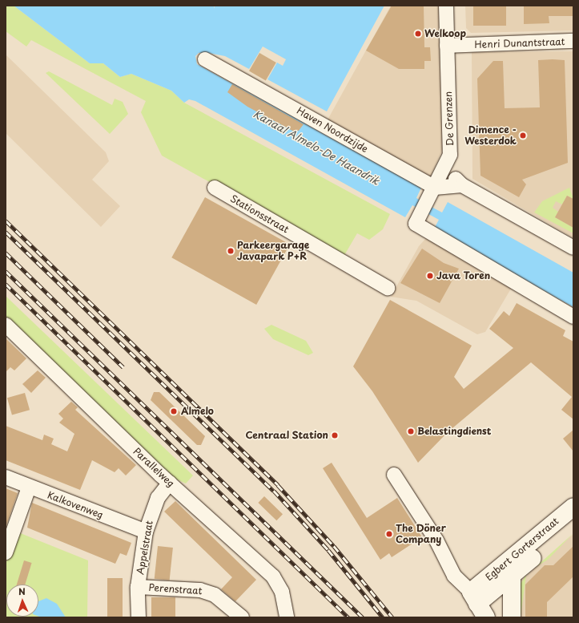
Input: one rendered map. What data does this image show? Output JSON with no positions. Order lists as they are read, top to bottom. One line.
{"streets":{"main road":["Egbert Gorterstraat"],"street":["Henri Dunantstraat","De Grenzen","Haven Noordzijde","Stationsstraat","Parallelweg","Kalkovenweg","Appelstraat","Perenstraat"]},"crossings":[["Henri Dunantstraat","De Grenzen"],["De Grenzen","Haven Noordzijde"],["Parallelweg","Appelstraat"],["Kalkovenweg","Appelstraat"],["Appelstraat","Perenstraat"]],"water":["Kanaal Almelo-De Haandrik"],"places":["Welkoop","Dimence - Westerdok","Parkeergarage Javapark P+R","Java Toren","Almelo","Belastingdienst","Centraal Station","The Döner Company"],"north":"top"}
